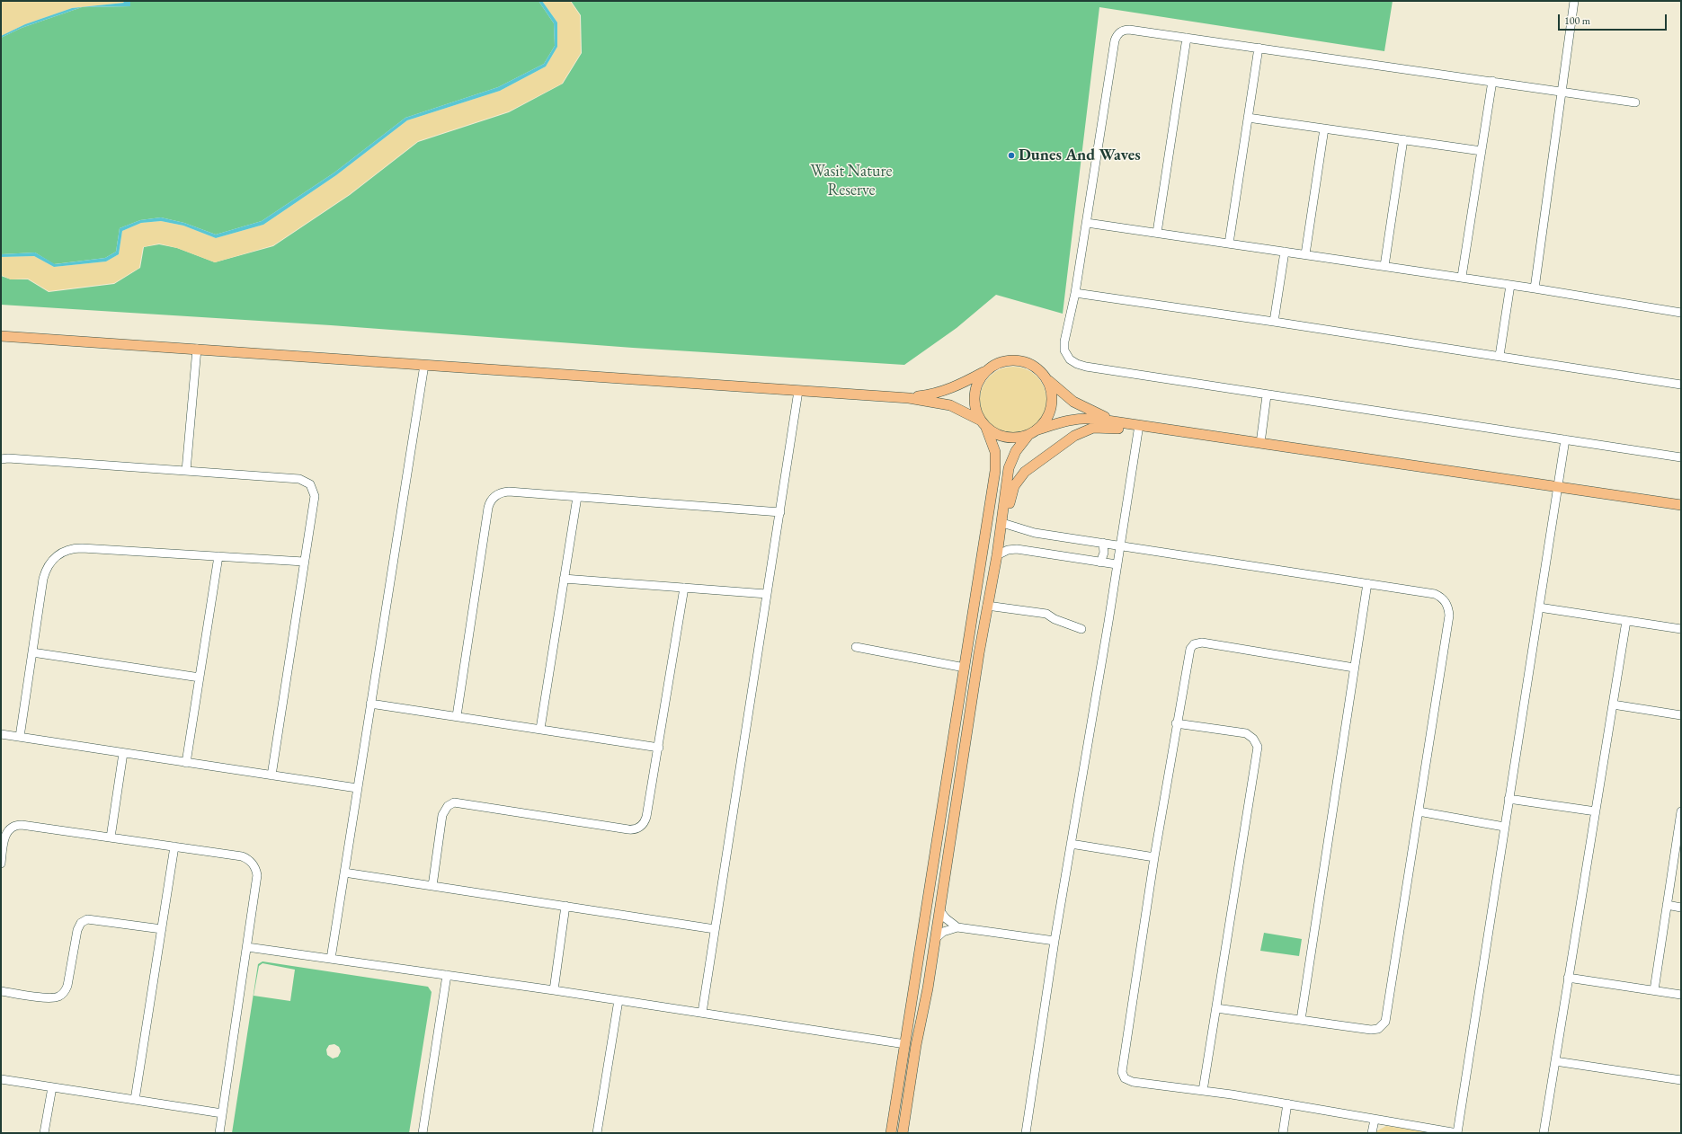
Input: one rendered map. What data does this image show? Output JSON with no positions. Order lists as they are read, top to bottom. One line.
{"parks":["Wasit Nature Reserve"],"places":["Dunes And Waves"],"scale_bar":"100 m"}
